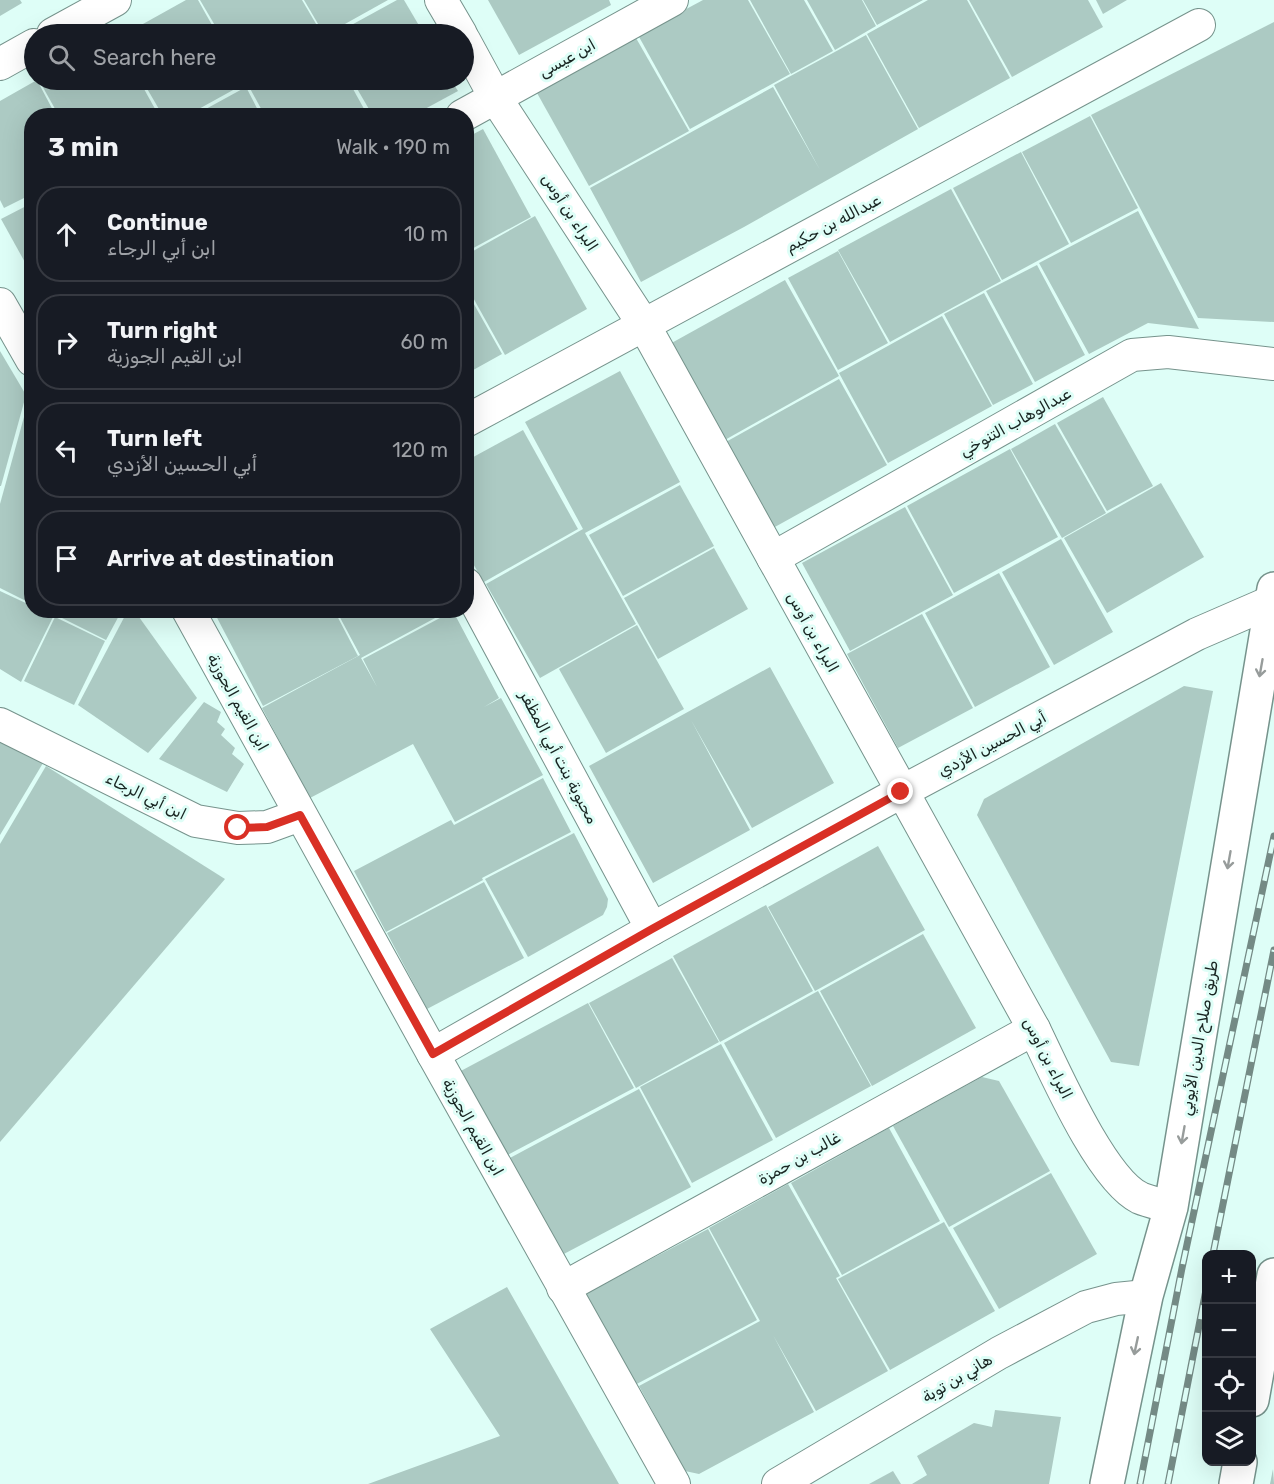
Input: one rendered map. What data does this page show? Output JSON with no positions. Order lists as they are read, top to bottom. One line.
{"streets":{"main road":["طريق صلاح الدين الأيوبي"],"street":["ابن عيسى","البراء بن أوس","عبدالله بن حكيم","عبدالوهاب التنوخي","ابن القيم الجوزية","أبي الحسين الأزدي","محبوبة بنت أبي المظفر","ابن أبي الرجاء","غالب بن حمزة","هاني بن توبة"]},"crossings":[["ابن عيسى","البراء بن أوس"],["البراء بن أوس","عبدالله بن حكيم"],["البراء بن أوس","عبدالوهاب التنوخي"],["البراء بن أوس","أبي الحسين الأزدي"],["البراء بن أوس","طريق صلاح الدين الأيوبي"],["البراء بن أوس","غالب بن حمزة"],["ابن القيم الجوزية","أبي الحسين الأزدي"],["ابن القيم الجوزية","ابن أبي الرجاء"],["ابن القيم الجوزية","غالب بن حمزة"],["أبي الحسين الأزدي","محبوبة بنت أبي المظفر"],["أبي الحسين الأزدي","طريق صلاح الدين الأيوبي"],["طريق صلاح الدين الأيوبي","هاني بن توبة"]],"one_way":["طريق صلاح الدين الأيوبي"],"page":{"search":"Search here","heading":["3 min","Walk · 190 m"],"list":[["Continue","ابن أبي الرجاء","10 m"],["Turn right","ابن القيم الجوزية","60 m"],["Turn left","أبي الحسين الأزدي","120 m"],"Arrive at destination"],"map_buttons":["+","−"]}}
